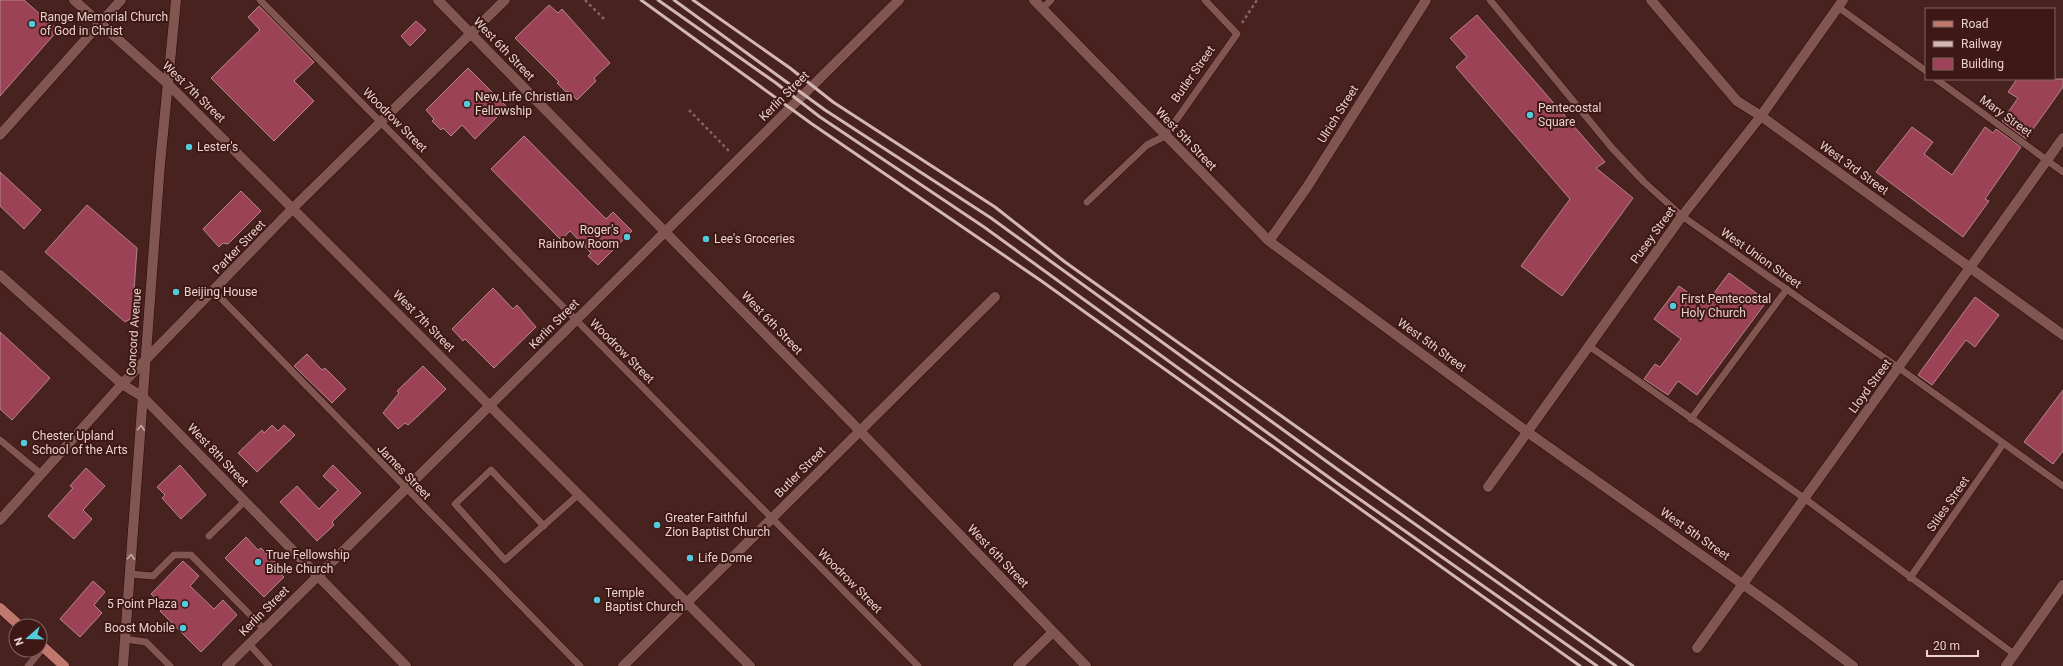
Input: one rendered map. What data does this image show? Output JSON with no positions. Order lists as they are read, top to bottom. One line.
{"streets":{"street":["West 6th Street","Butler Street","West 7th Street","Kerlin Street","Ulrich Street","West 5th Street","West 3rd Street","Pusey Street","Parker Street","Concord Avenue","Lloyd Street","West 8th Street"],"lane":["Mary Street","Woodrow Street","West Union Street","James Street","Stiles Street"]},"crossings":[["West 6th Street","Butler Street"],["West 6th Street","Kerlin Street"],["West 6th Street","Parker Street"],["Butler Street","West 7th Street"],["Butler Street","Woodrow Street"],["Butler Street","West 5th Street"],["West 7th Street","Kerlin Street"],["West 7th Street","Parker Street"],["West 7th Street","Concord Avenue"],["Kerlin Street","Woodrow Street"],["Kerlin Street","West 8th Street"],["Kerlin Street","James Street"],["Ulrich Street","West 5th Street"],["Mary Street","Lloyd Street"],["Woodrow Street","Parker Street"],["West 5th Street","Pusey Street"],["West 5th Street","Lloyd Street"],["West 3rd Street","Pusey Street"],["West 3rd Street","Lloyd Street"],["Pusey Street","West Union Street"],["Parker Street","Concord Avenue"],["Parker Street","West 8th Street"],["Parker Street","James Street"],["West Union Street","Lloyd Street"],["West Union Street","Stiles Street"],["Concord Avenue","West 8th Street"]],"places":["Range Memorial Church of God in Christ","New Life Christian Fellowship","Pentecostal Square","Lester's","Roger's Rainbow Room","Lee's Groceries","Beijing House","First Pentecostal Holy Church","Chester Upland School of the Arts","Greater Faithful Zion Baptist Church","Life Dome","True Fellowship Bible Church","Temple Baptist Church","5 Point Plaza","Boost Mobile"],"legend":["Road","Railway","Building"],"scale_bar":"20 m","north":"left"}
